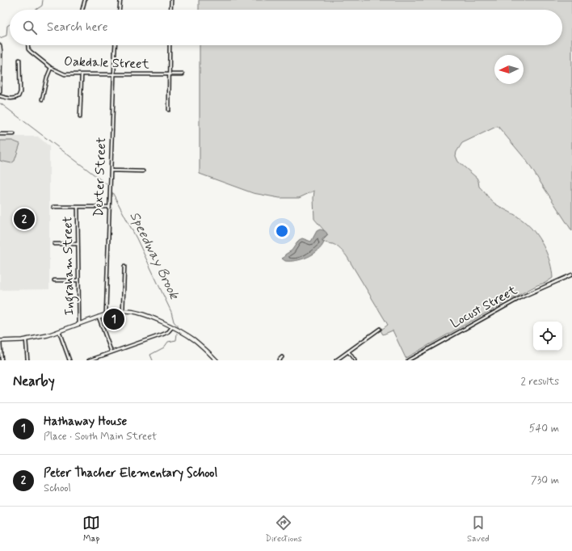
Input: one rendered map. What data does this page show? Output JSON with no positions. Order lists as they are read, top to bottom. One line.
{"streets":{"street":["Oakdale Street","Dexter Street","Ingraham Street","Locust Street"]},"crossings":[["Oakdale Street","Dexter Street"]],"water":["Speedway Brook"],"north":"left","page":{"search":"Search here","pins":["2","1"],"heading":["Nearby","2 results"],"list":[{"mark":"1","name":"Hathaway House","note":"Place · South Main Street","value":"540 m"},{"mark":"2","name":"Peter Thacher Elementary School","note":"School","value":"730 m"}],"nav":["Map","Directions","Saved"]}}
